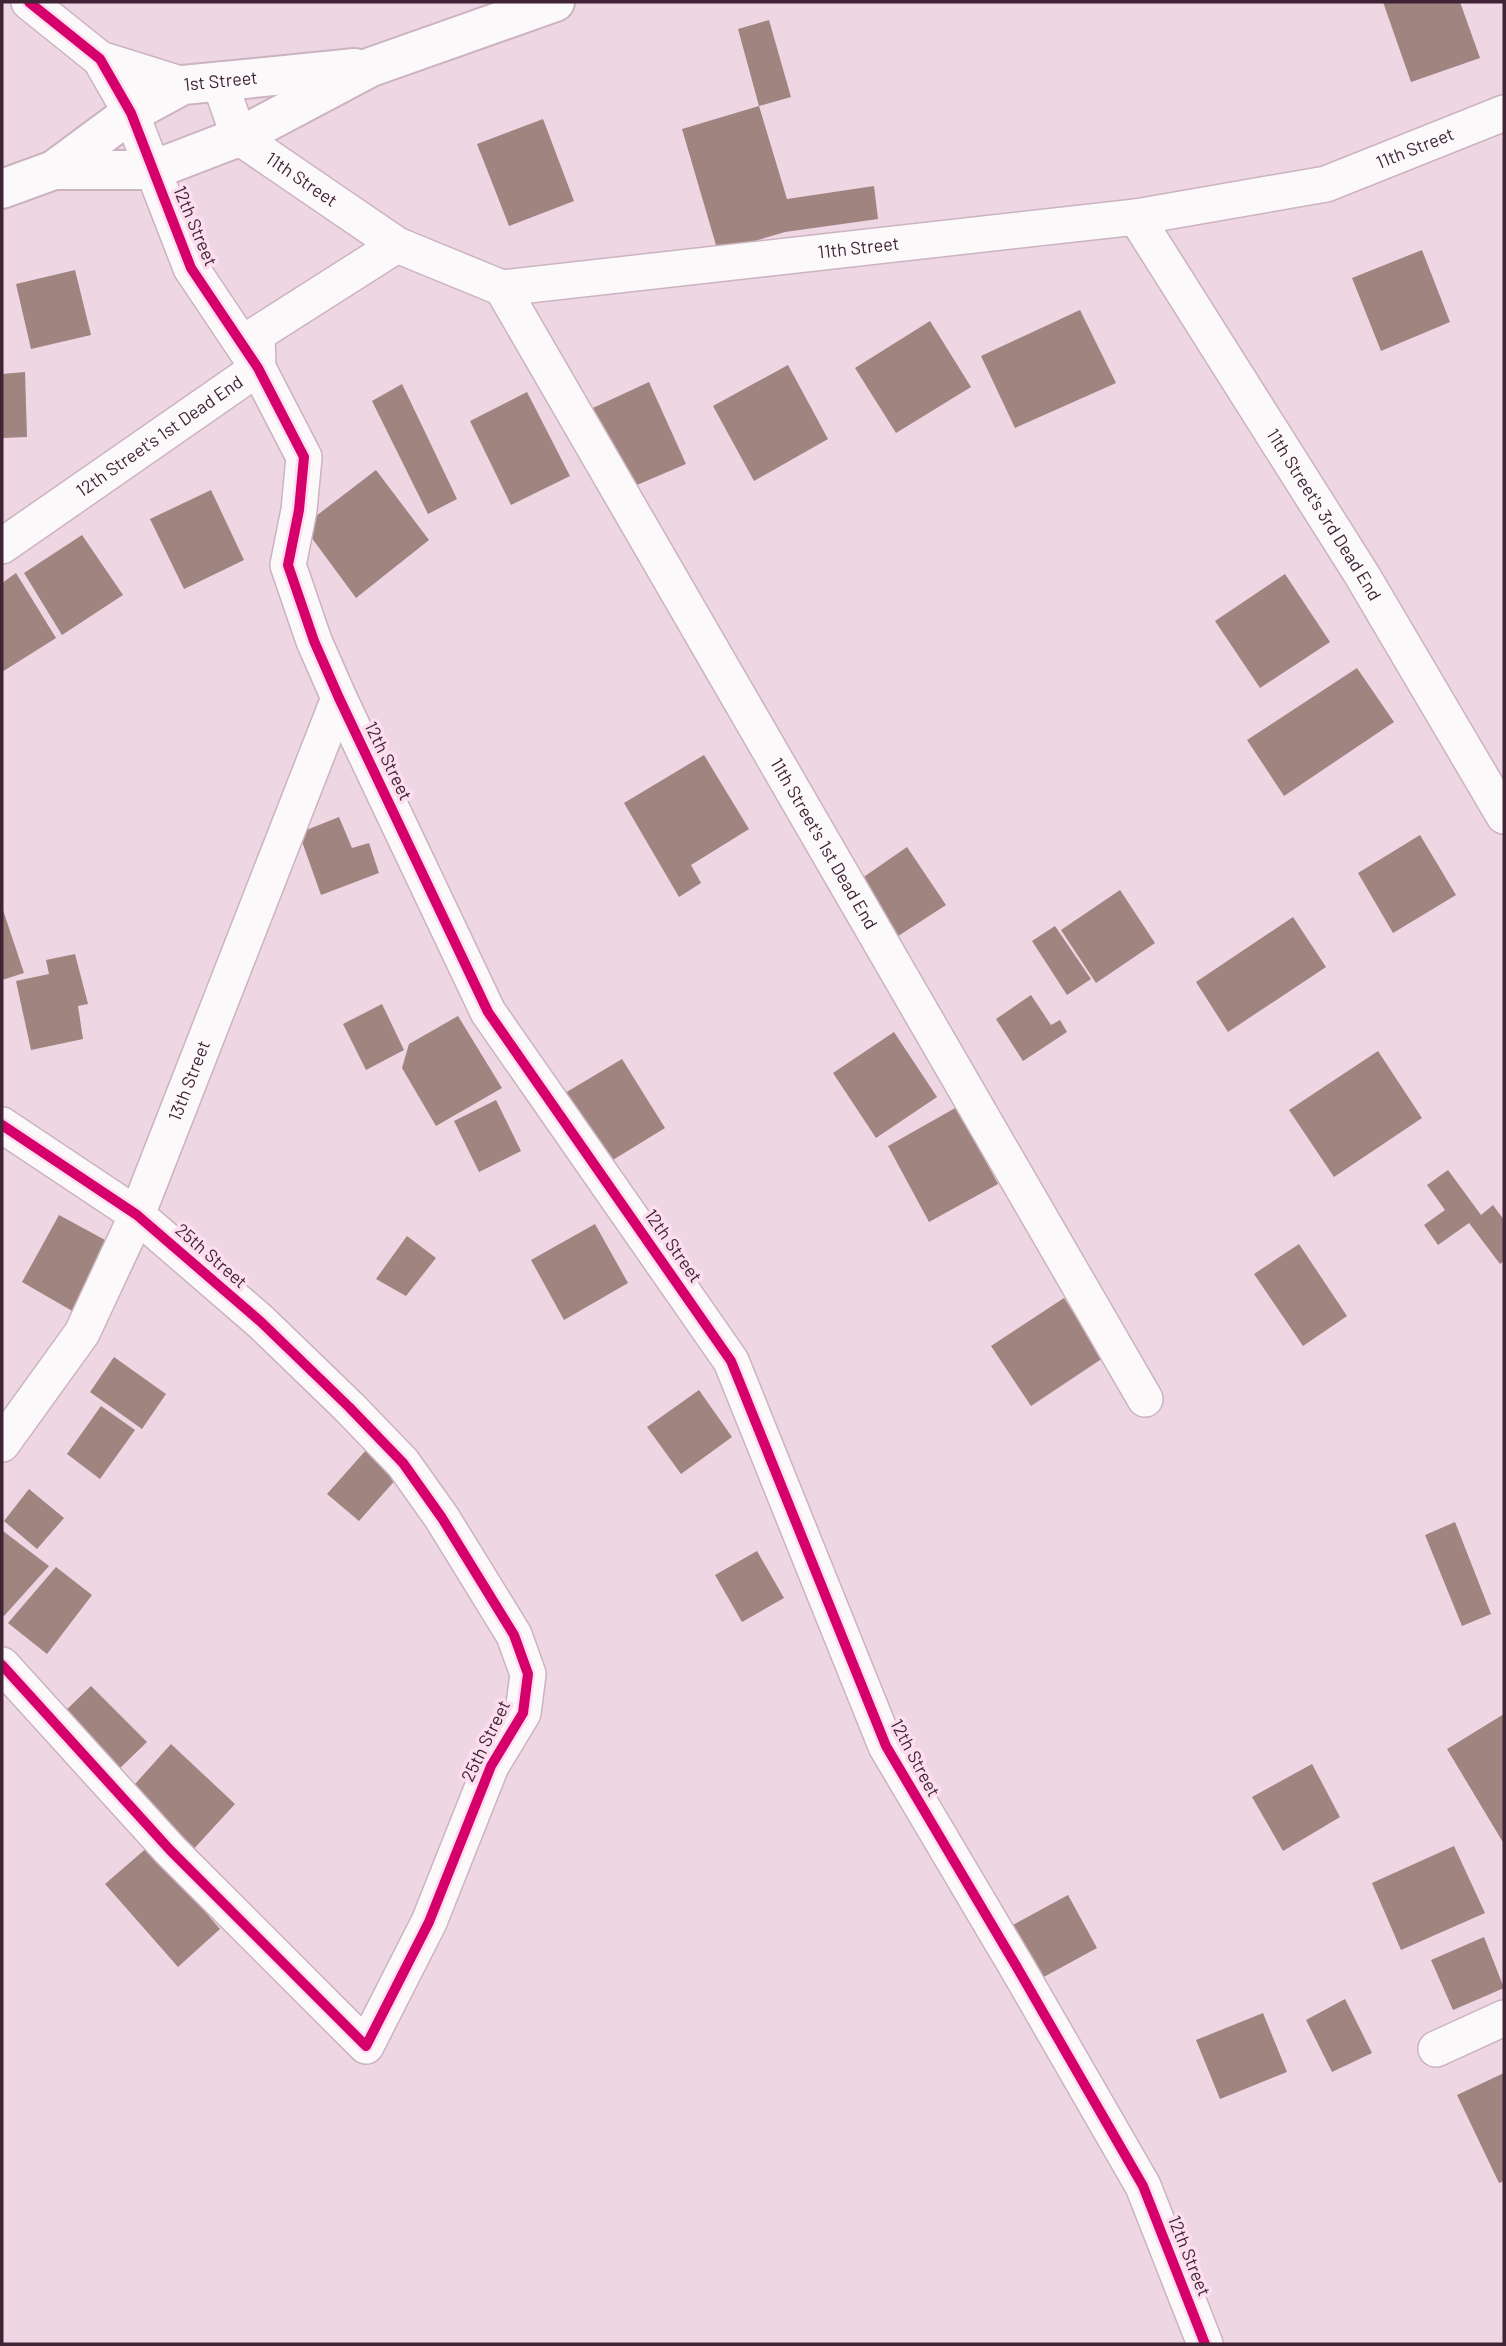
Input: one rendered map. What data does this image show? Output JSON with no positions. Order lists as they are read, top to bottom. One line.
{"streets":{"main road":["1st Street"],"street":["11th Street","12th Street","12th Street's 1st Dead End","11th Street's 3rd Dead End","11th Street's 1st Dead End","13th Street","25th Street"]},"crossings":[["1st Street","11th Street"],["1st Street","12th Street"],["11th Street","12th Street's 1st Dead End"],["11th Street","11th Street's 3rd Dead End"],["11th Street","11th Street's 1st Dead End"],["12th Street","12th Street's 1st Dead End"],["12th Street","13th Street"],["13th Street","25th Street"]]}
